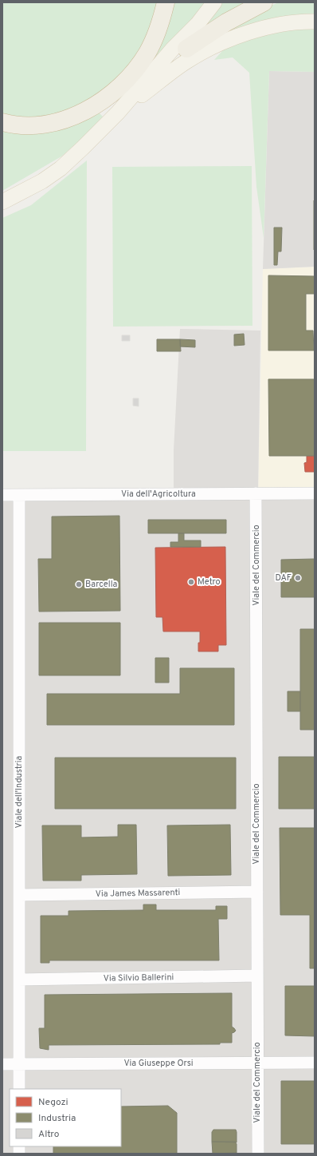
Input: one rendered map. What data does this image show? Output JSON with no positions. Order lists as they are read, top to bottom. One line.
{"streets":{"street":["Via dell'Agricoltura","Viale del Commercio","Viale dell'Industria","Via James Massarenti","Via Silvio Ballerini","Via Giuseppe Orsi"]},"crossings":[["Via dell'Agricoltura","Viale del Commercio"],["Via dell'Agricoltura","Viale dell'Industria"],["Viale del Commercio","Via James Massarenti"],["Viale del Commercio","Via Silvio Ballerini"],["Viale del Commercio","Via Giuseppe Orsi"],["Viale dell'Industria","Via James Massarenti"],["Viale dell'Industria","Via Silvio Ballerini"],["Viale dell'Industria","Via Giuseppe Orsi"]],"places":["DAF","Metro","Barcella"],"legend":["Negozi","Industria","Altro"]}
